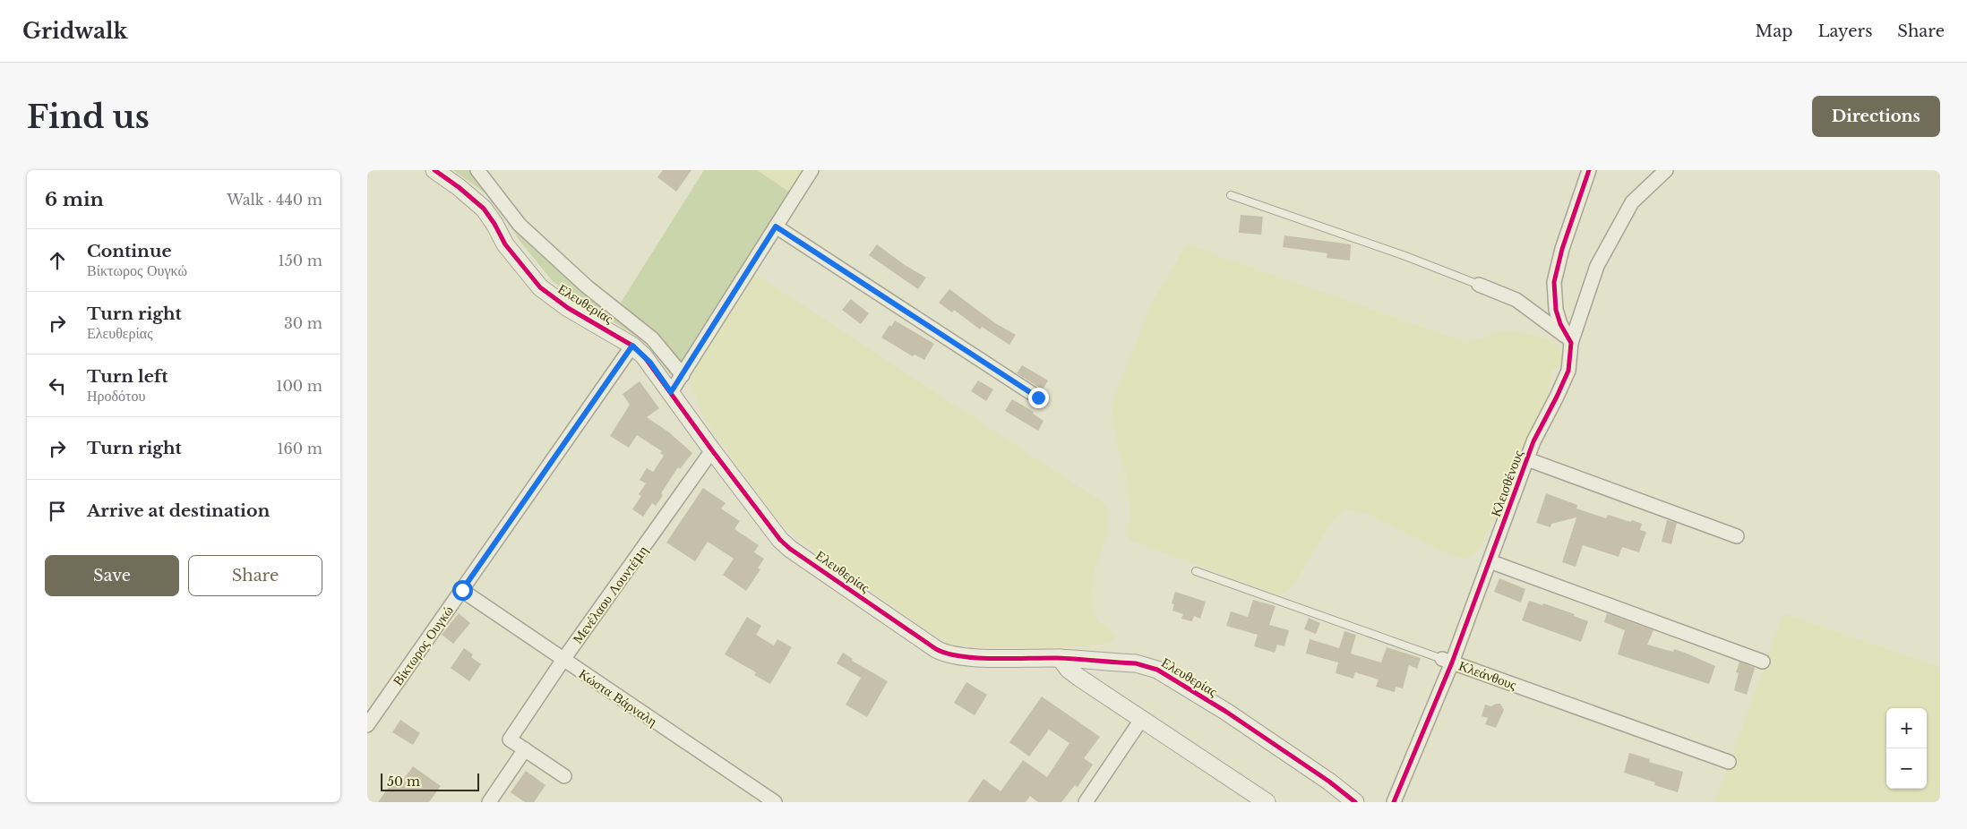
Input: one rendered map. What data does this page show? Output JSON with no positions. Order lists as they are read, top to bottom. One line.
{"streets":{"street":["Ελευθερίας","Κλεισθένους","Μενέλαου Λουντέμη","Βίκτωρος Ουγκώ","Κλεάνθους","Κώστα Βάρναλη"]},"crossings":[["Ελευθερίας","Μενέλαου Λουντέμη"],["Ελευθερίας","Βίκτωρος Ουγκώ"],["Κλεισθένους","Κλεάνθους"],["Μενέλαου Λουντέμη","Κώστα Βάρναλη"],["Βίκτωρος Ουγκώ","Κώστα Βάρναλη"]],"scale_bar":"50 m","page":{"header":"Gridwalk","nav":["Map","Layers","Share"],"buttons":["Directions",["Save","Share"]],"title":"Find us","heading":["6 min","Walk · 440 m"],"list":[["Continue","Βίκτωρος Ουγκώ","150 m"],["Turn right","Ελευθερίας","30 m"],["Turn left","Ηροδότου","100 m"],["Turn right","160 m"],"Arrive at destination"],"map_buttons":["+","−"],"scale":"50 m"}}
